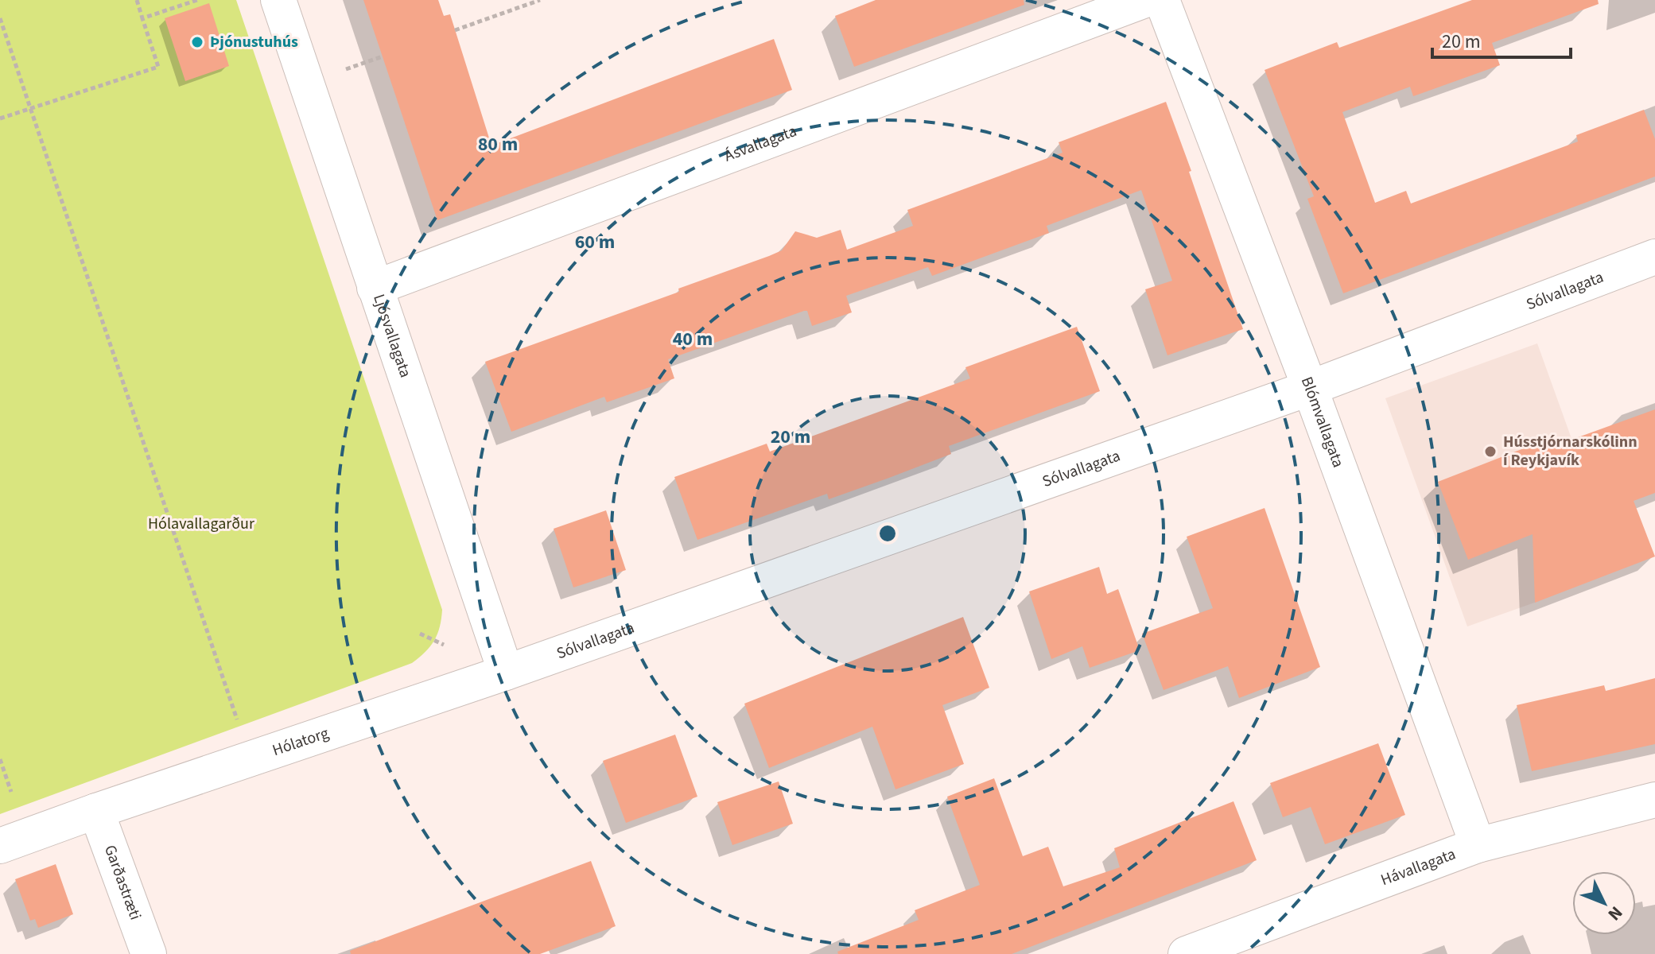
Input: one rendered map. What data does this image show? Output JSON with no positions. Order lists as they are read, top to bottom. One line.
{"streets":{"street":["Ásvallagata","Sólvallagata","Ljósvallagata","Blómvallagata","Hólatorg","Hávallagata","Garðastræti"]},"crossings":[["Ásvallagata","Ljósvallagata"],["Sólvallagata","Ljósvallagata"],["Sólvallagata","Blómvallagata"],["Sólvallagata","Hólatorg"],["Ljósvallagata","Hólatorg"],["Blómvallagata","Hávallagata"],["Hólatorg","Garðastræti"]],"parks":["Hólavallagarður"],"places":["Þjónustuhús","Hússtjórnarskólinn í Reykjavík"],"scale_bar":"20 m","north":"bottom right","rings":["80 m","60 m","40 m","20 m"]}
